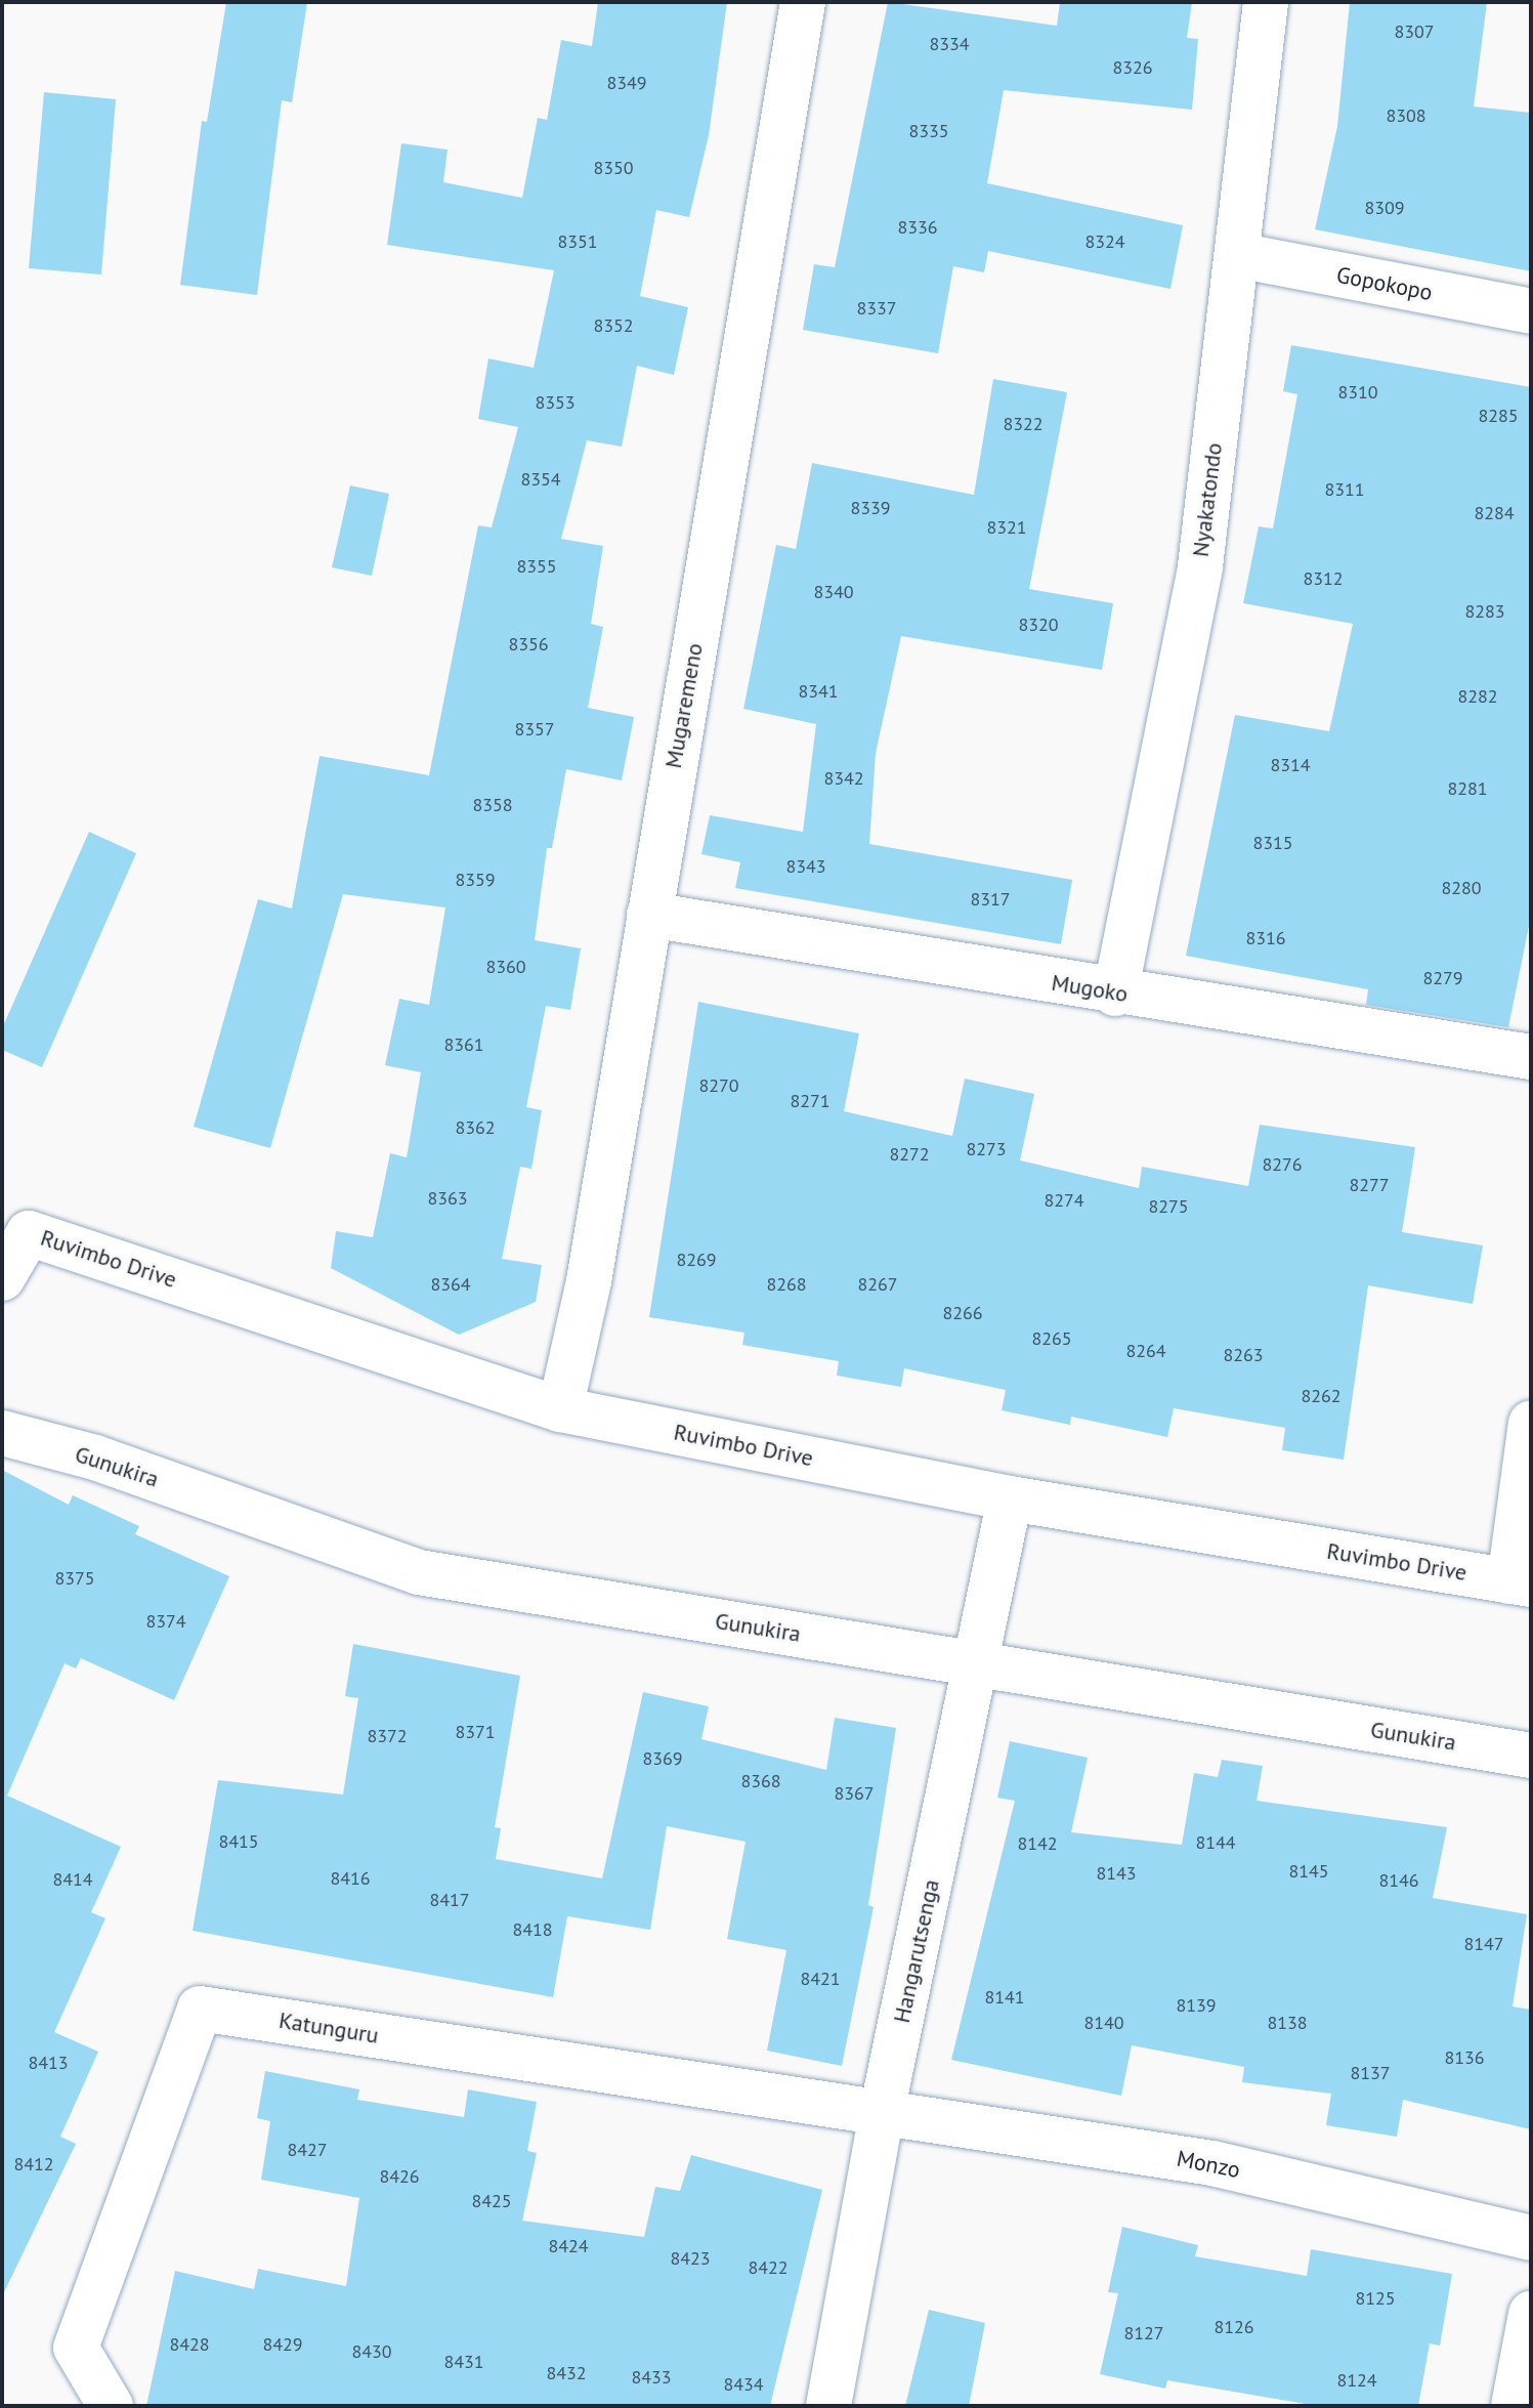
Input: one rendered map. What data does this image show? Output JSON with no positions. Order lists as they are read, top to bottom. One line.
{"streets":{"street":["Gopokopo","Nyakatondo","Mugaremeno","Mugoko","Ruvimbo Drive","Gunukira","Hangarutsenga","Katunguru","Monzo"]},"crossings":[["Gopokopo","Nyakatondo"],["Nyakatondo","Mugoko"],["Mugaremeno","Mugoko"],["Mugaremeno","Ruvimbo Drive"],["Ruvimbo Drive","Hangarutsenga"],["Gunukira","Hangarutsenga"],["Hangarutsenga","Katunguru"],["Hangarutsenga","Monzo"],["Katunguru","Monzo"]],"house_numbers":["8307","8334","8326","8349","8308","8335","8350","8309","8336","8351","8324","8337","8352","8310","8353","8285","8322","8354","8311","8339","8284","8321","8355","8312","8340","8283","8320","8356","8341","8282","8357","8314","8342","8281","8358","8315","8343","8359","8280","8317","8316","8360","8279","8361","8270","8271","8362","8273","8272","8276","8277","8363","8274","8275","8269","8364","8268","8267","8266","8265","8264","8263","8262","8375","8374","8371","8372","8369","8368","8367","8415","8144","8142","8145","8143","8416","8414","8146","8417","8418","8147","8421","8141","8139","8140","8138","8136","8413","8137","8427","8412","8426","8425","8424","8423","8422","8125","8126","8127","8428","8429","8430","8431","8432","8433","8124","8434"]}
